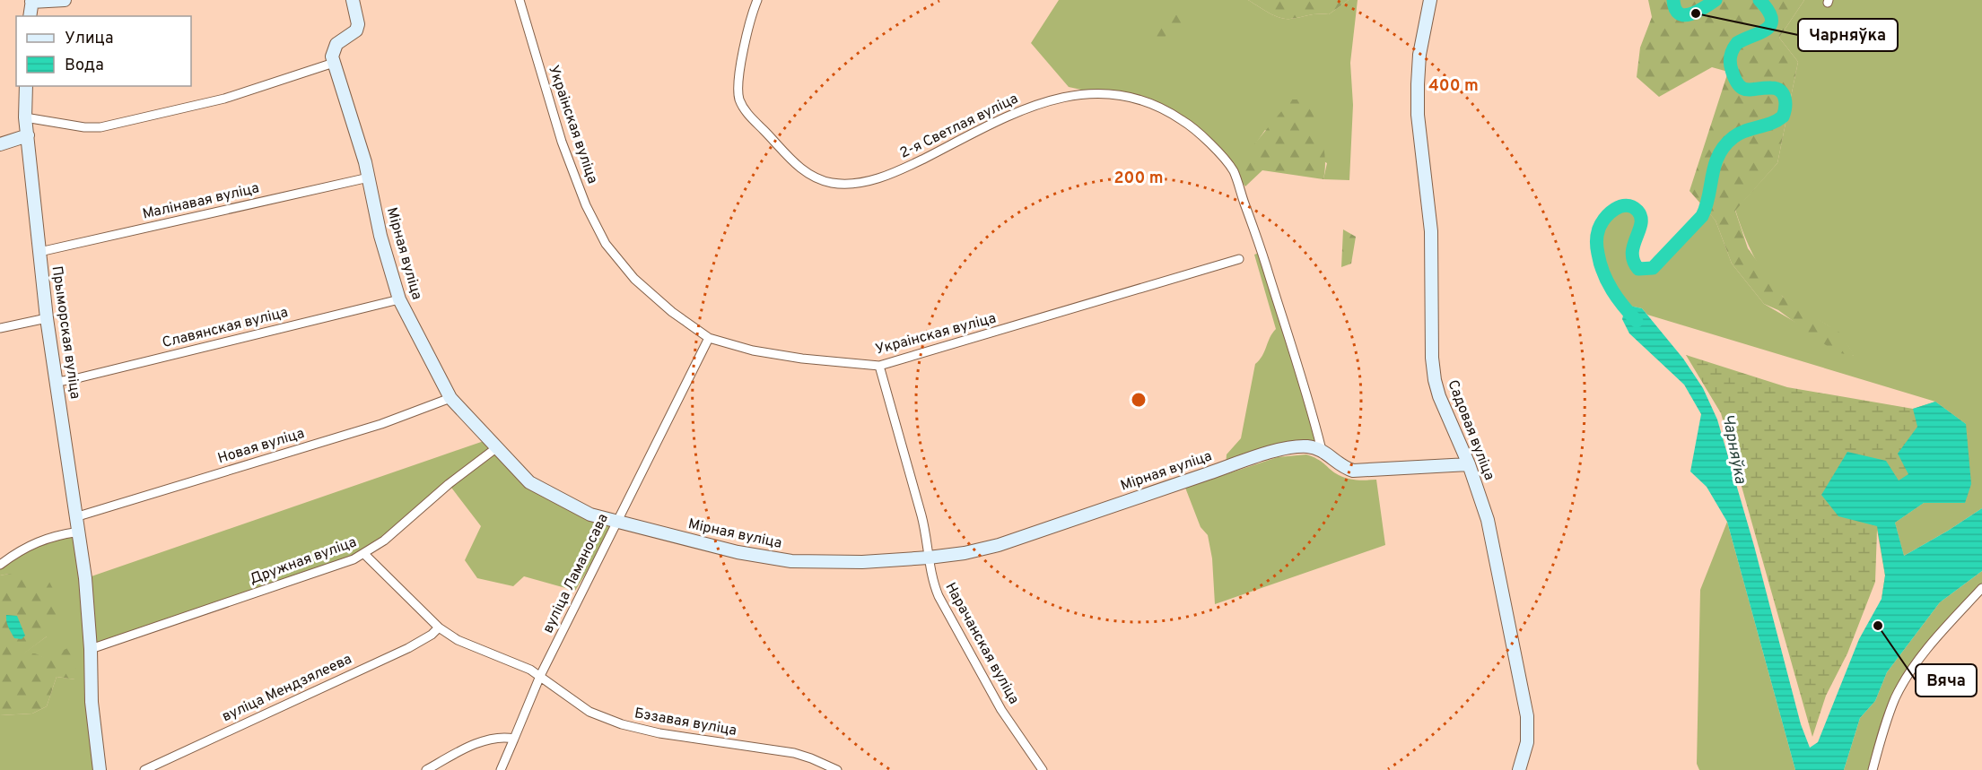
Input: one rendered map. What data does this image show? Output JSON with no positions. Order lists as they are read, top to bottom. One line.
{"streets":{"street":["Украінская вуліца","2-я Светлая вуліца","Малінавая вуліца","Мірная вуліца","Славянская вуліца","Прыморская вуліца","Садовая вуліца","Новая вуліца","Дружная вуліца","вуліца Ламаносава","Нарачанская вуліца","вуліца Мендзялеева","Бэзавая вуліца"]},"crossings":[["Украінская вуліца","вуліца Ламаносава"],["Украінская вуліца","Нарачанская вуліца"],["2-я Светлая вуліца","Мірная вуліца"],["Малінавая вуліца","Мірная вуліца"],["Малінавая вуліца","Прыморская вуліца"],["Мірная вуліца","Славянская вуліца"],["Мірная вуліца","Новая вуліца"],["Мірная вуліца","Дружная вуліца"],["Мірная вуліца","вуліца Ламаносава"],["Мірная вуліца","Нарачанская вуліца"],["Славянская вуліца","Прыморская вуліца"],["Прыморская вуліца","Новая вуліца"],["Прыморская вуліца","Дружная вуліца"],["Дружная вуліца","Бэзавая вуліца"],["вуліца Ламаносава","Бэзавая вуліца"],["вуліца Мендзялеева","Бэзавая вуліца"]],"water":["Чарняўка"],"places":["Чарняўка","Вяча"],"legend":["Улица","Вода"],"rings":["400 m","200 m"]}
